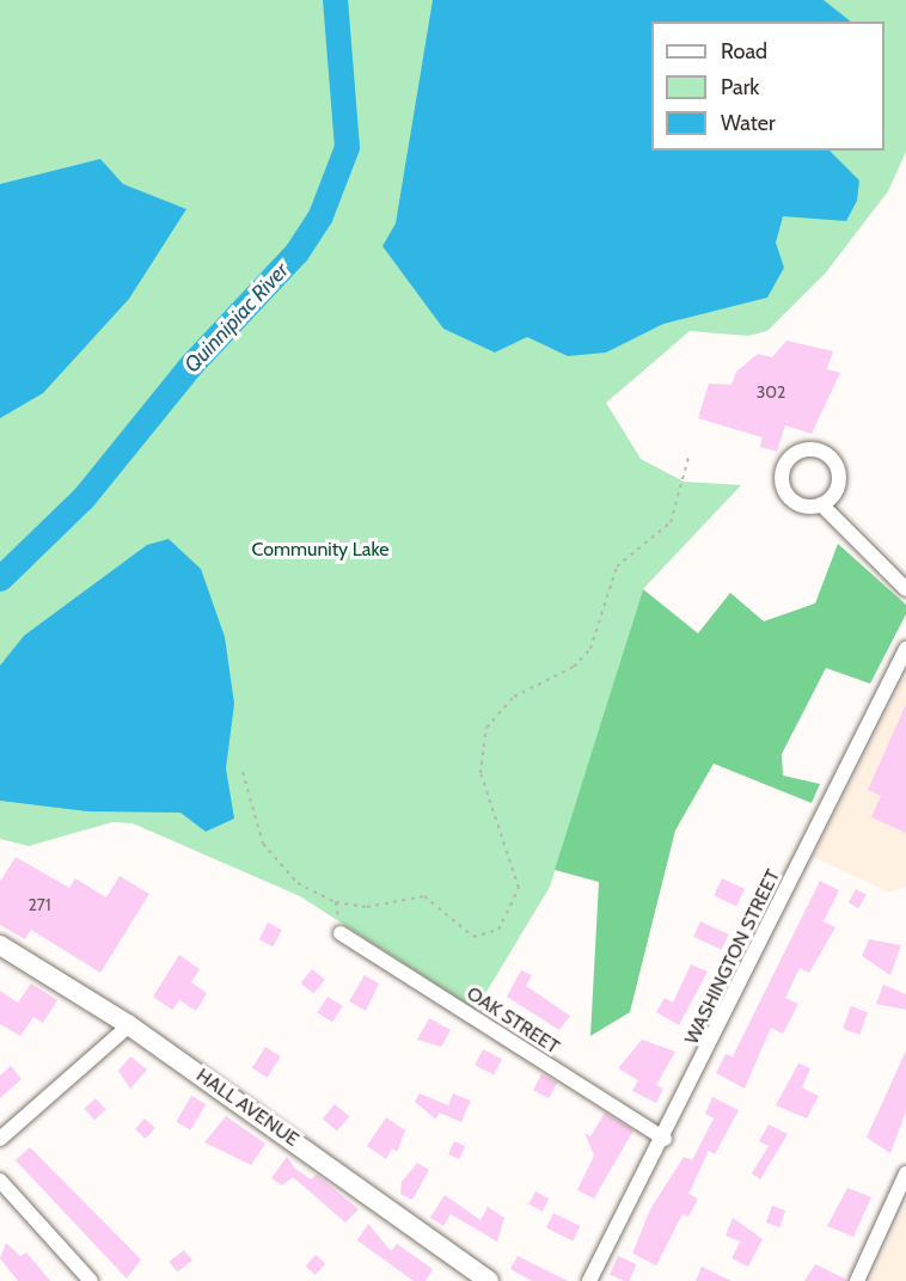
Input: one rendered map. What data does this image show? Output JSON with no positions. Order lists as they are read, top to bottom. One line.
{"streets":{"main road":["HALL AVENUE"],"street":["WASHINGTON STREET","OAK STREET"]},"crossings":[["WASHINGTON STREET","OAK STREET"]],"water":["Quinnipiac River"],"parks":["Community Lake"],"house_numbers":["302","271"],"legend":["Road","Park","Water"]}
